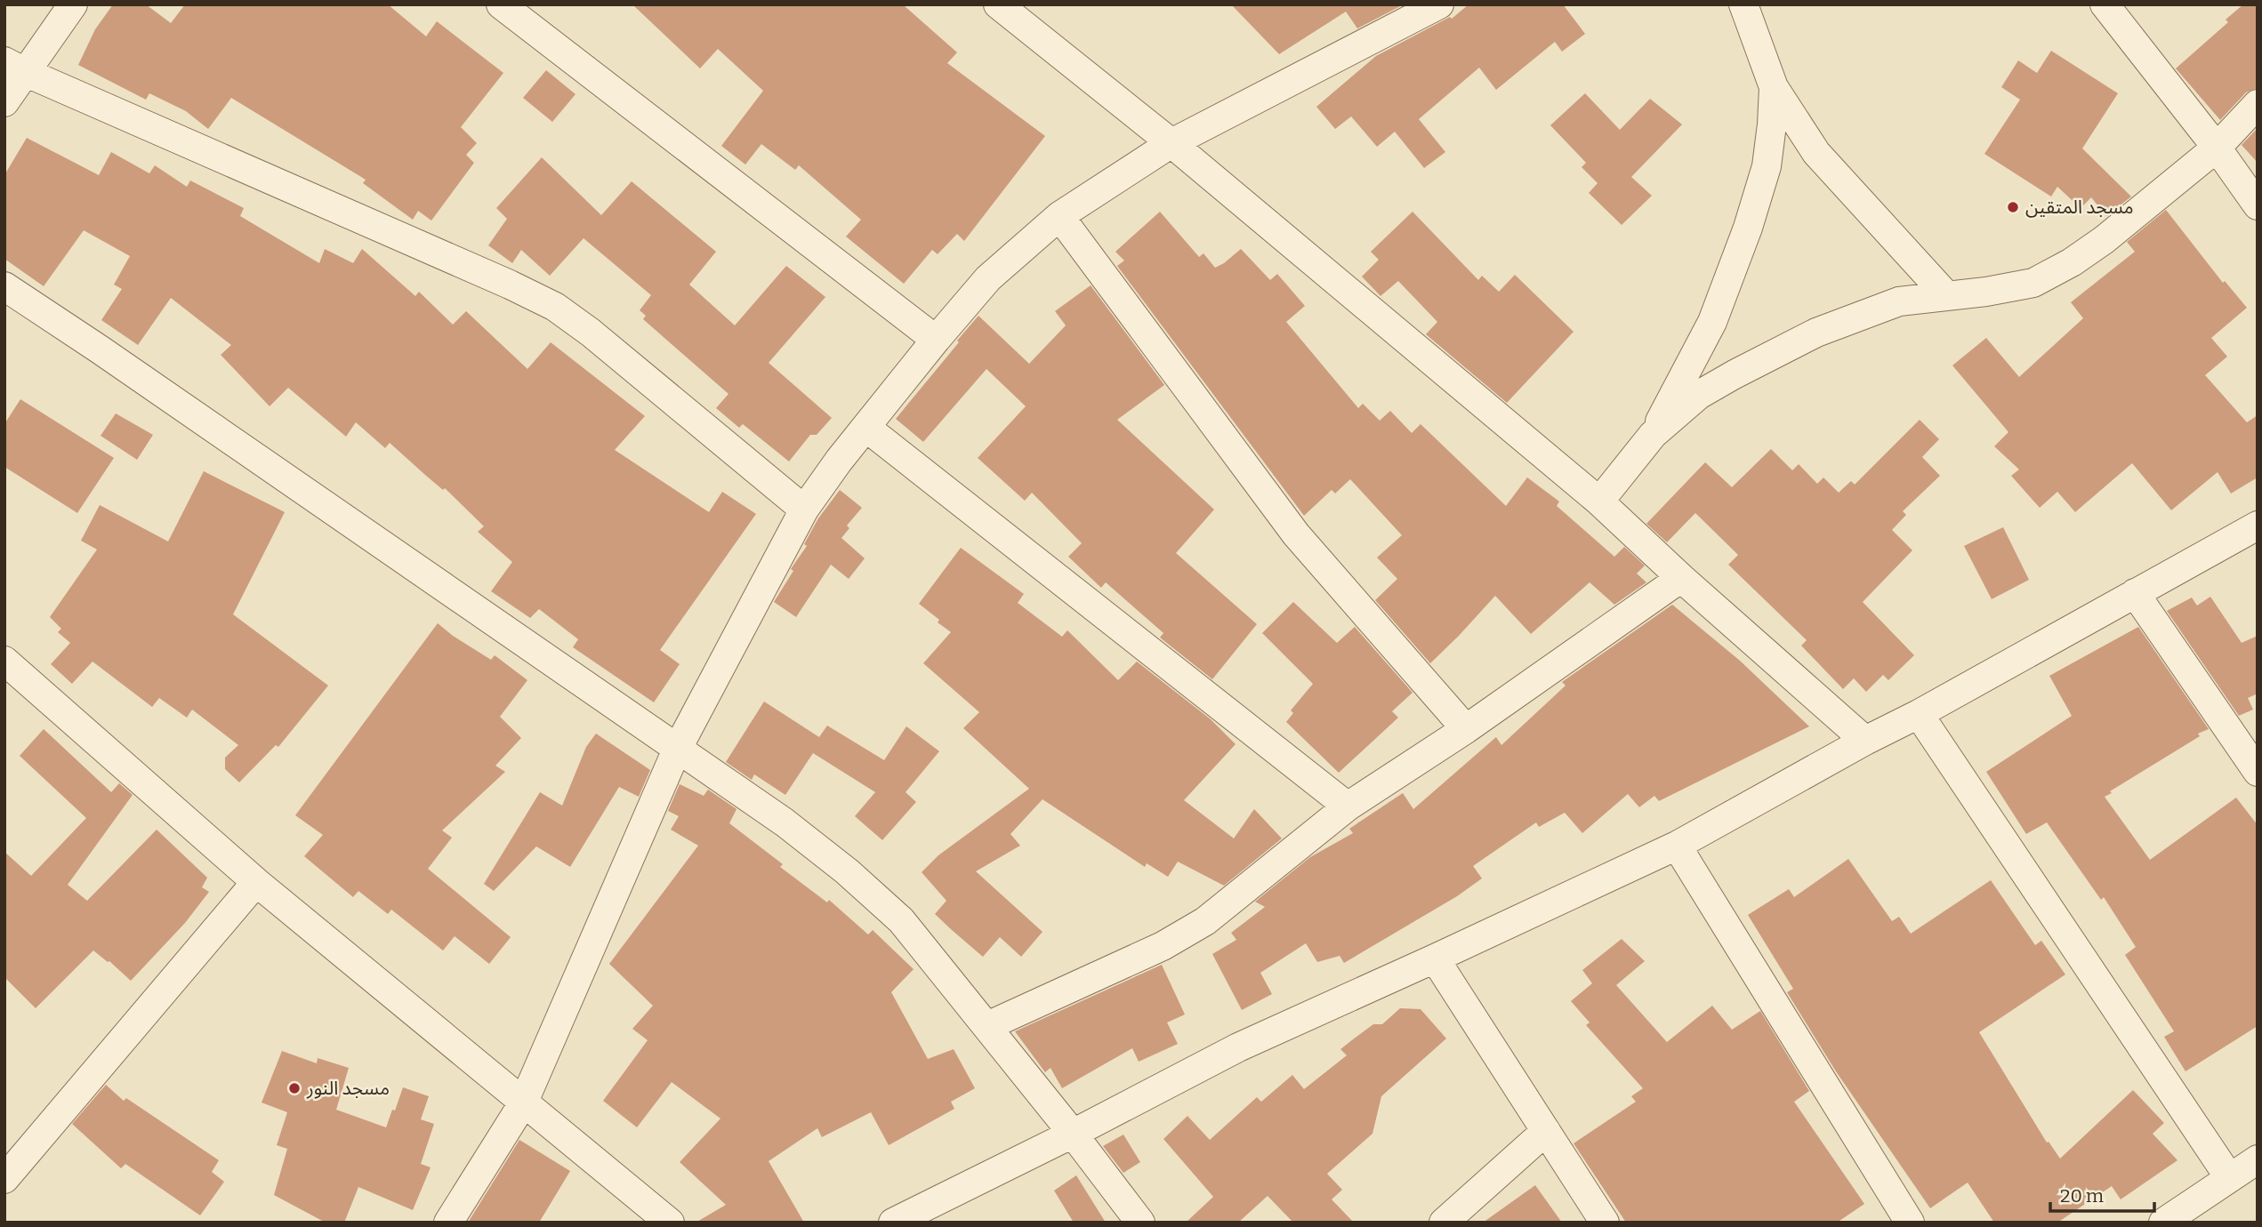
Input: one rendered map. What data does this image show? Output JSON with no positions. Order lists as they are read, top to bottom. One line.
{"places":["مسجد المتقين","مسجد النور"],"scale_bar":"20 m"}
